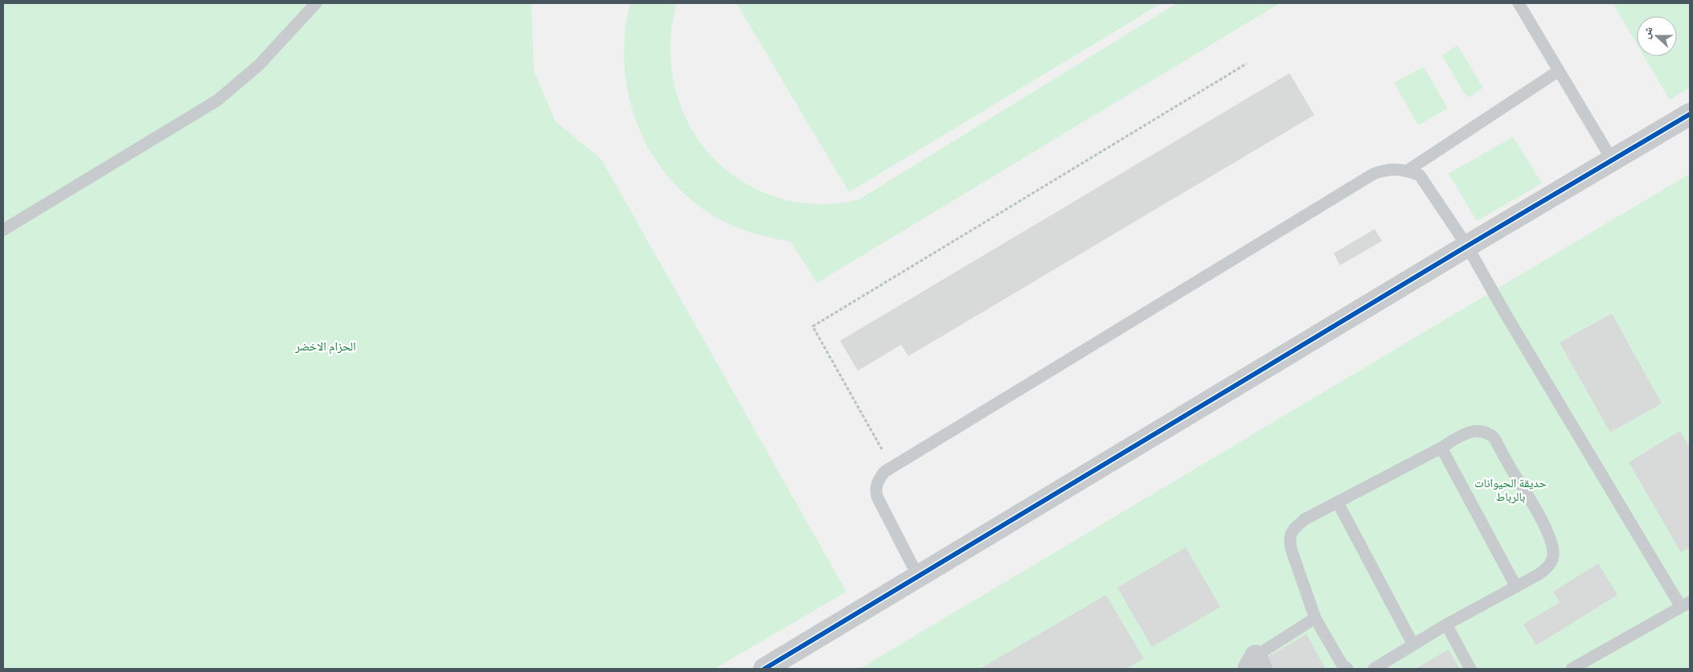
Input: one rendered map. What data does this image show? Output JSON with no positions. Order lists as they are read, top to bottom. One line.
{"parks":["الحزام الاخضر","حديقة الحيوانات بالرباط"],"north":"left"}
